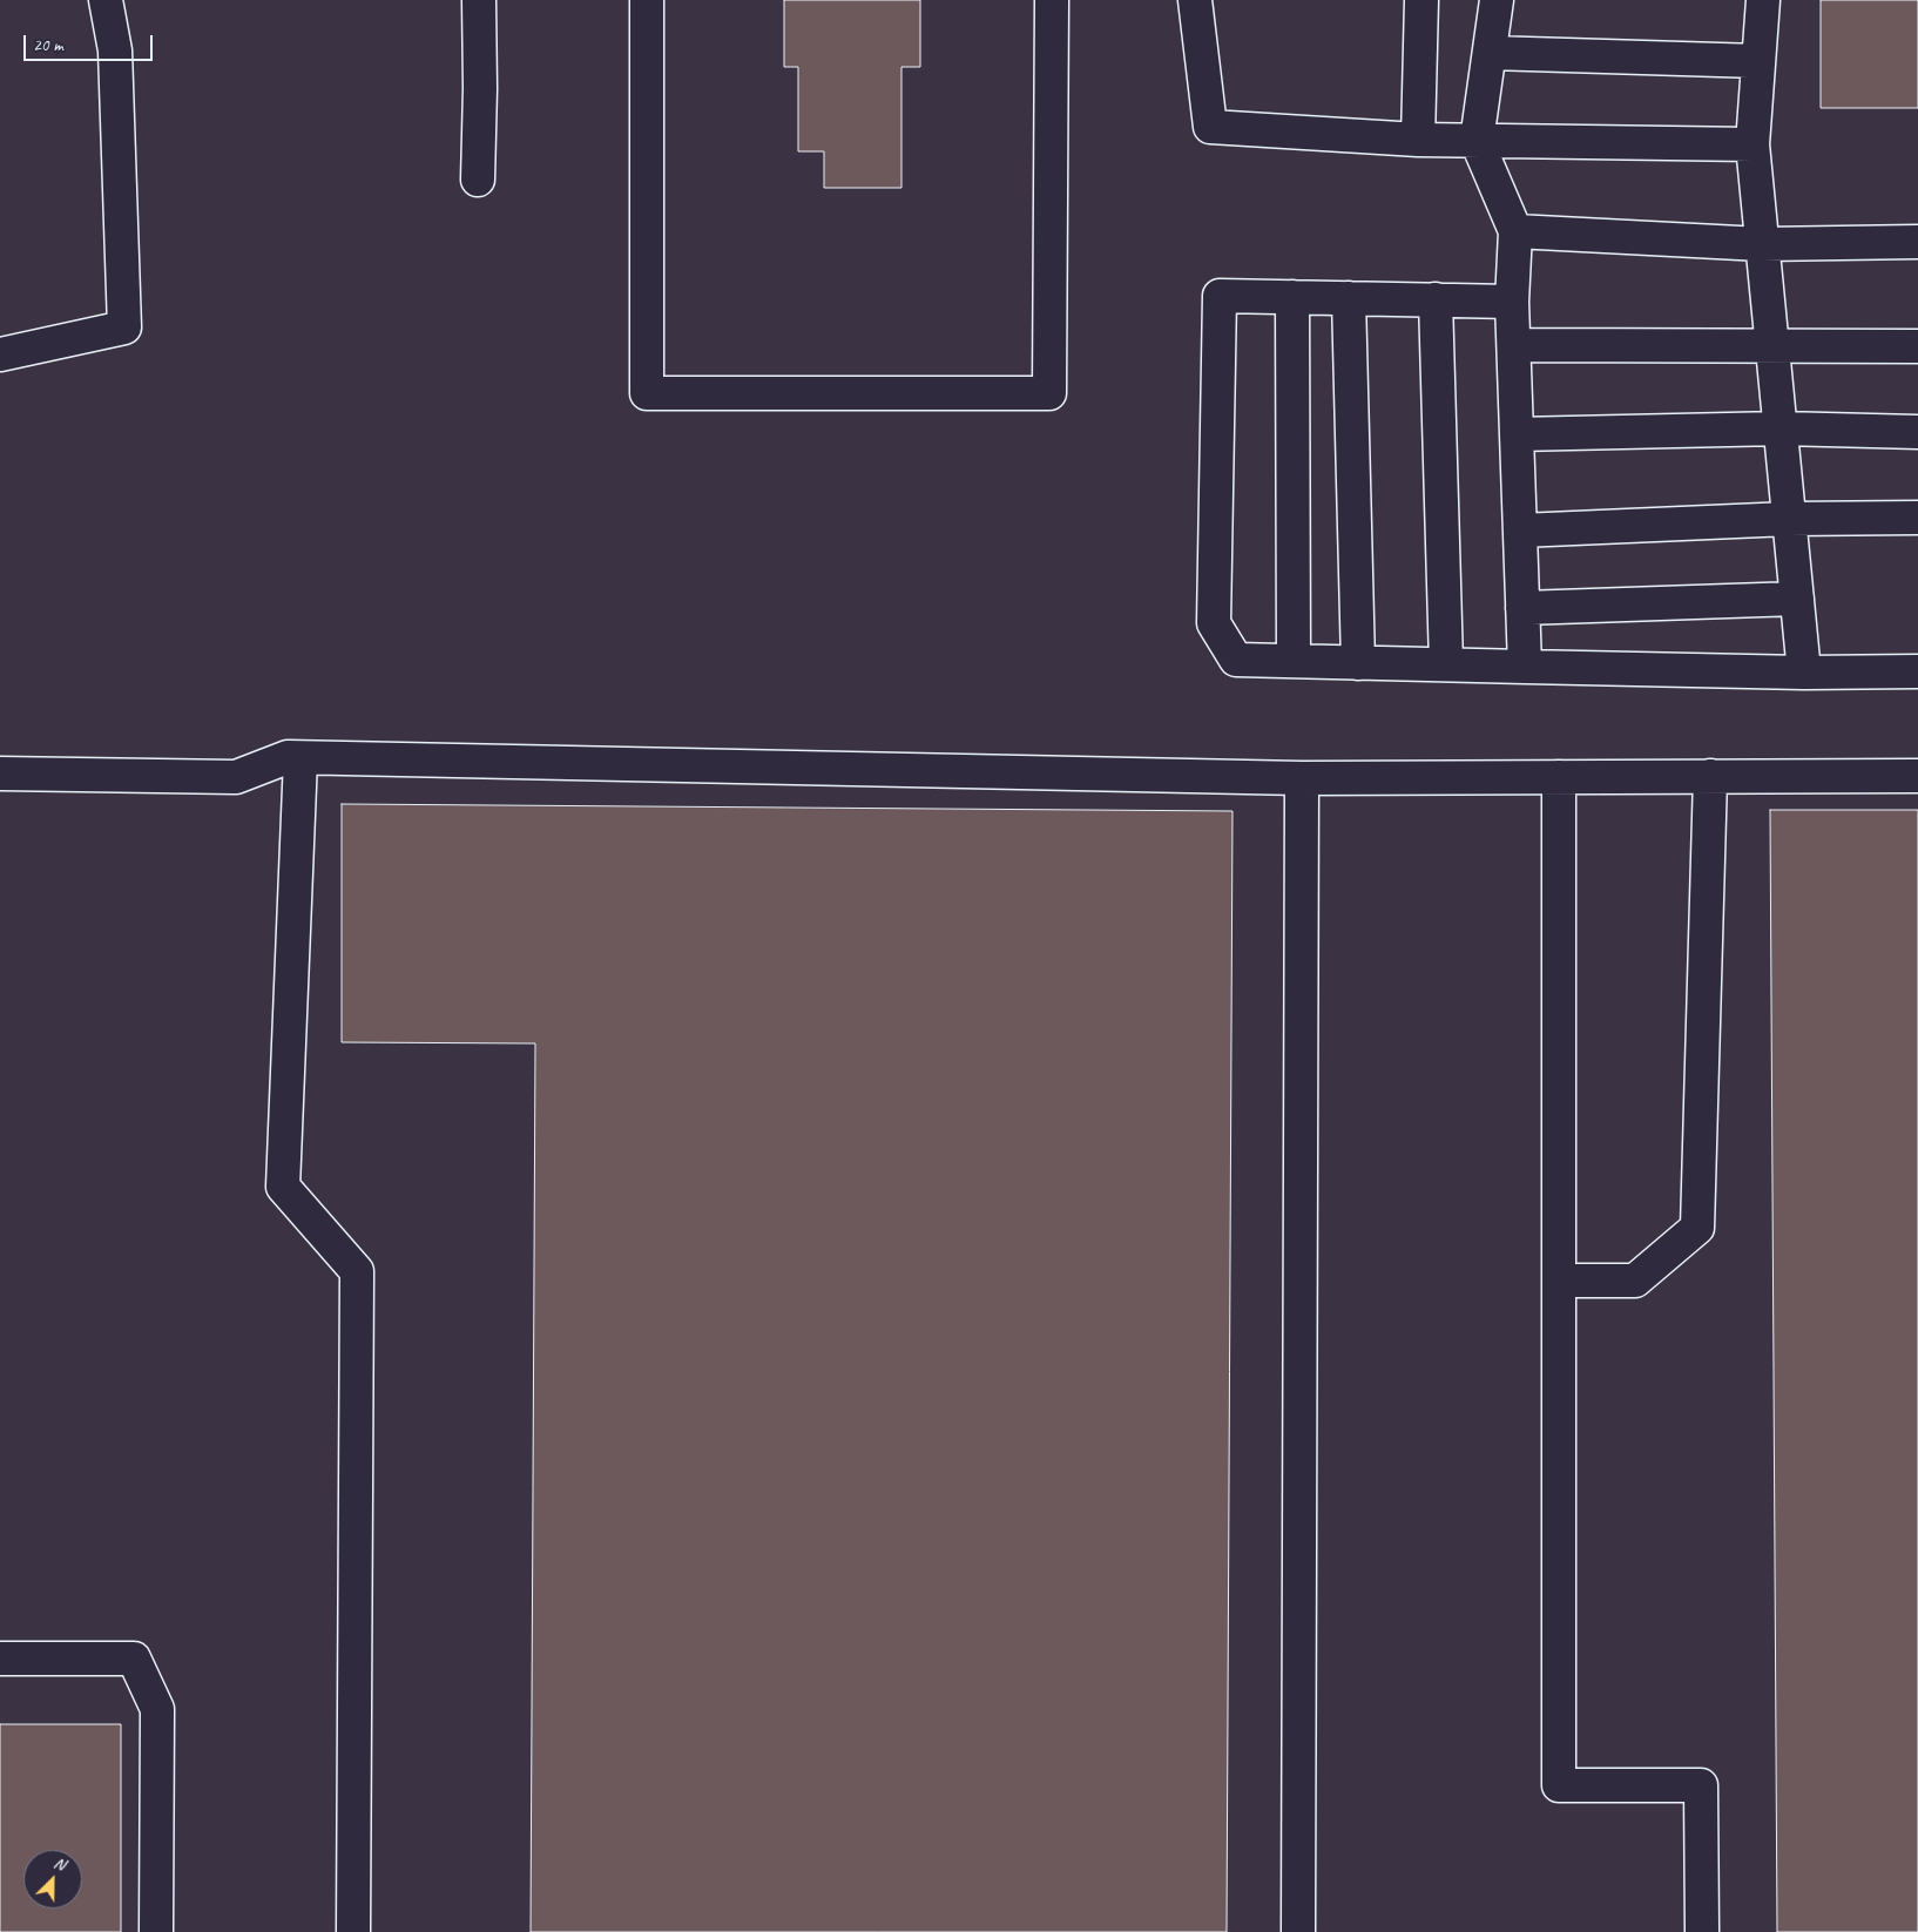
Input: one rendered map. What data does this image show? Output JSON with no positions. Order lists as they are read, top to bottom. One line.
{"scale_bar":"20 m","north":"top right"}
